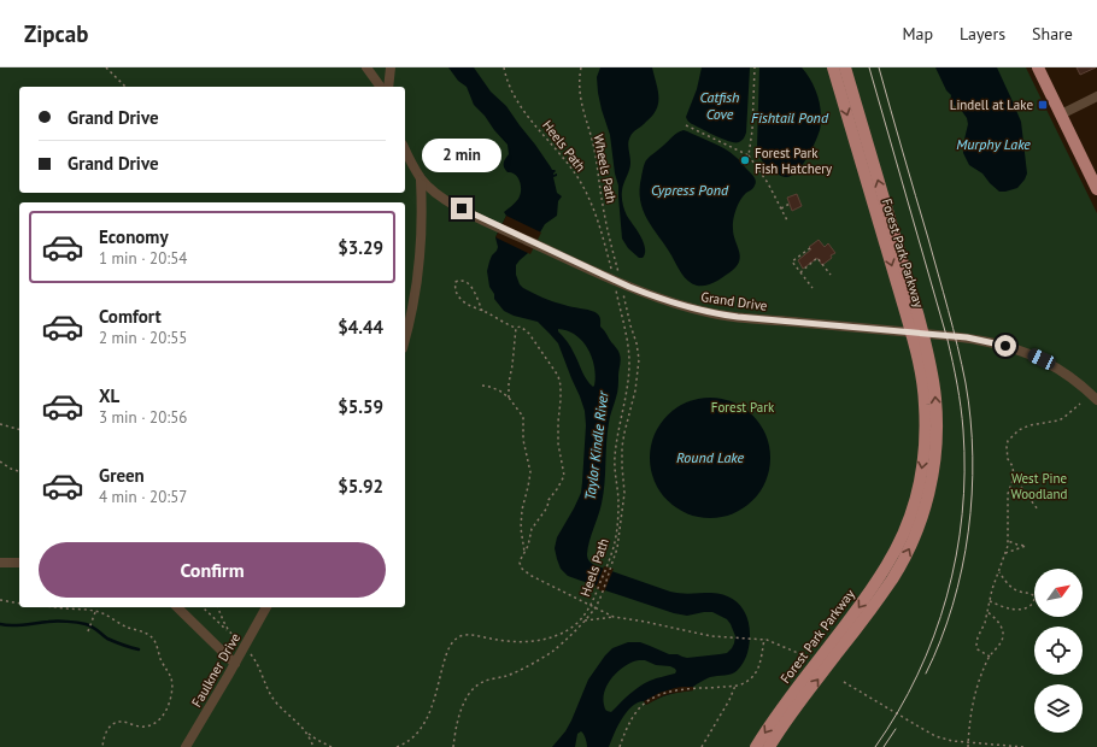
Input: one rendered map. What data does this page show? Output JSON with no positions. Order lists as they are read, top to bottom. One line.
{"streets":{"main road":["Forest Park Parkway"],"street":["Grand Drive","Faulkner Drive"],"path":["Heels Path","Wheels Path"]},"water":["Catfish Cove","Fishtail Pond","Murphy Lake","Cypress Pond","Taylor Kindle River","Round Lake"],"parks":["Forest Park","West Pine Woodland"],"places":{"transit":["Lindell at Lake"],"other":["Forest Park Fish Hatchery"]},"north":"top right","page":{"header":"Zipcab","nav":["Map","Layers","Share"],"banner":["Grand Drive","Grand Drive"],"bubble":"2 min","list":[{"name":"Economy","note":"1 min · 20:54","value":"$3.29"},{"name":"Comfort","note":"2 min · 20:55","value":"$4.44"},{"name":"XL","note":"3 min · 20:56","value":"$5.59"},{"name":"Green","note":"4 min · 20:57","value":"$5.92"}],"buttons":"Confirm"}}
